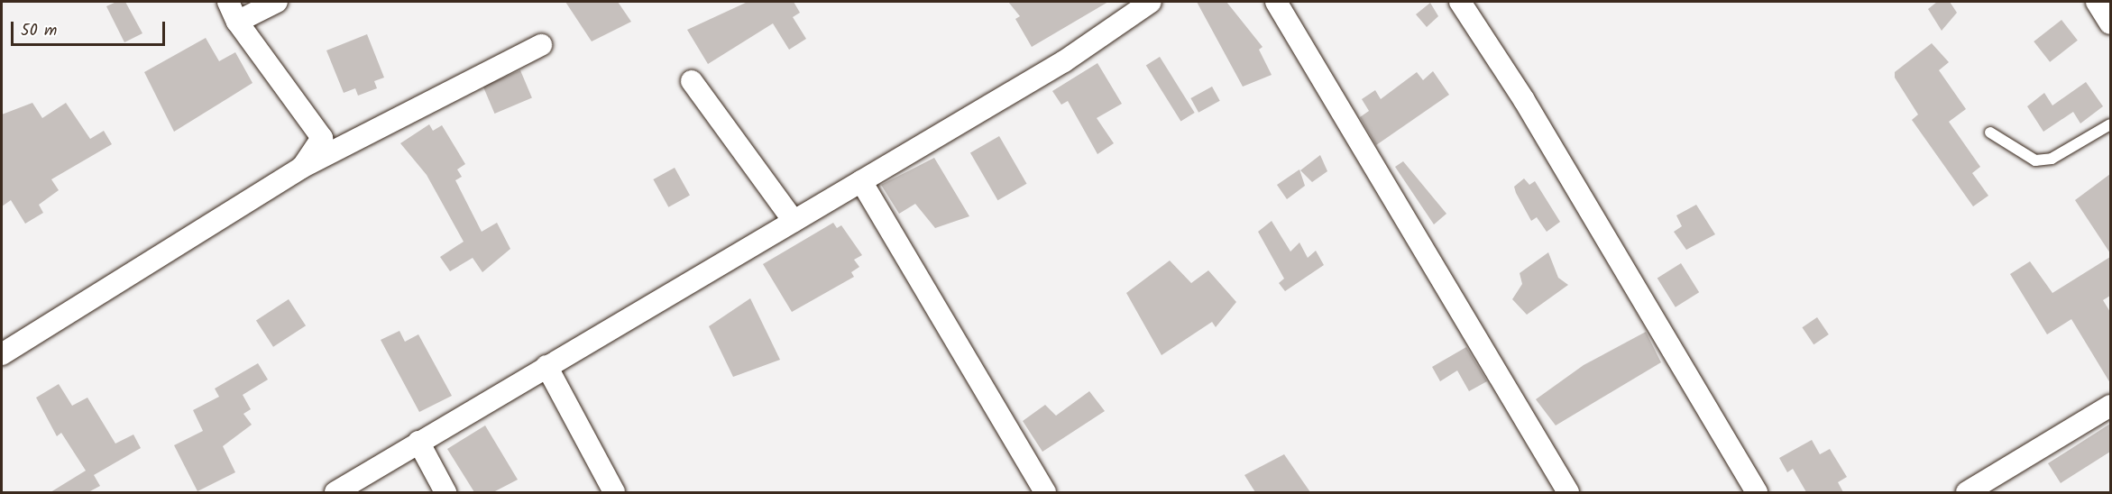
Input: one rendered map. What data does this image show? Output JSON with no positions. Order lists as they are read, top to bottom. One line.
{"scale_bar":"50 m"}
